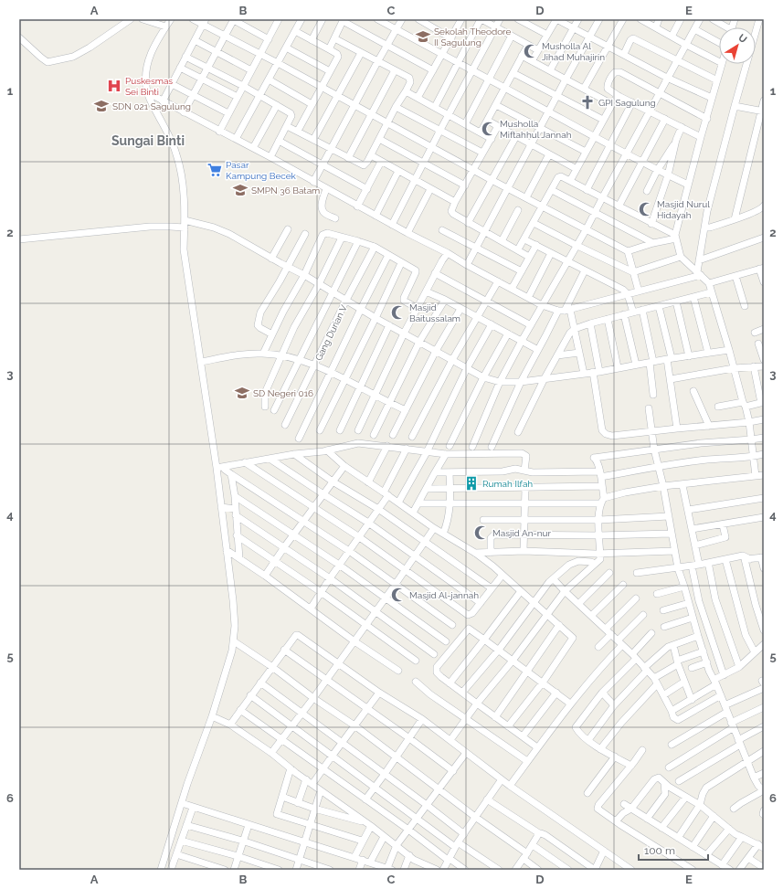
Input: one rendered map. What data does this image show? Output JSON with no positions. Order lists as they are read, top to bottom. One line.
{"streets":{"street":["Gang Durian V"]},"districts":["Sungai Binti"],"places":{"school or university":["Sekolah Theodore II Sagulung","SDN 021 Sagulung","SMPN 36 Batam","SD Negeri 016"],"mosque":["Musholla Al Jihad Muhajirin","Musholla Miftahhul Jannah","Masjid Nurul Hidayah","Masjid Baitussalam","Masjid An-nur","Masjid Al-jannah"],"hospital":["Puskesmas Sei Binti"],"church":["GPI Sagulung"],"supermarket":["Pasar Kampung Becek"],"building":["Rumah Ilfah"]},"scale_bar":"100 m","north":"top right","grid":{"columns":["A","B","C","D","E"],"rows":["1","2","3","4","5","6"]}}
